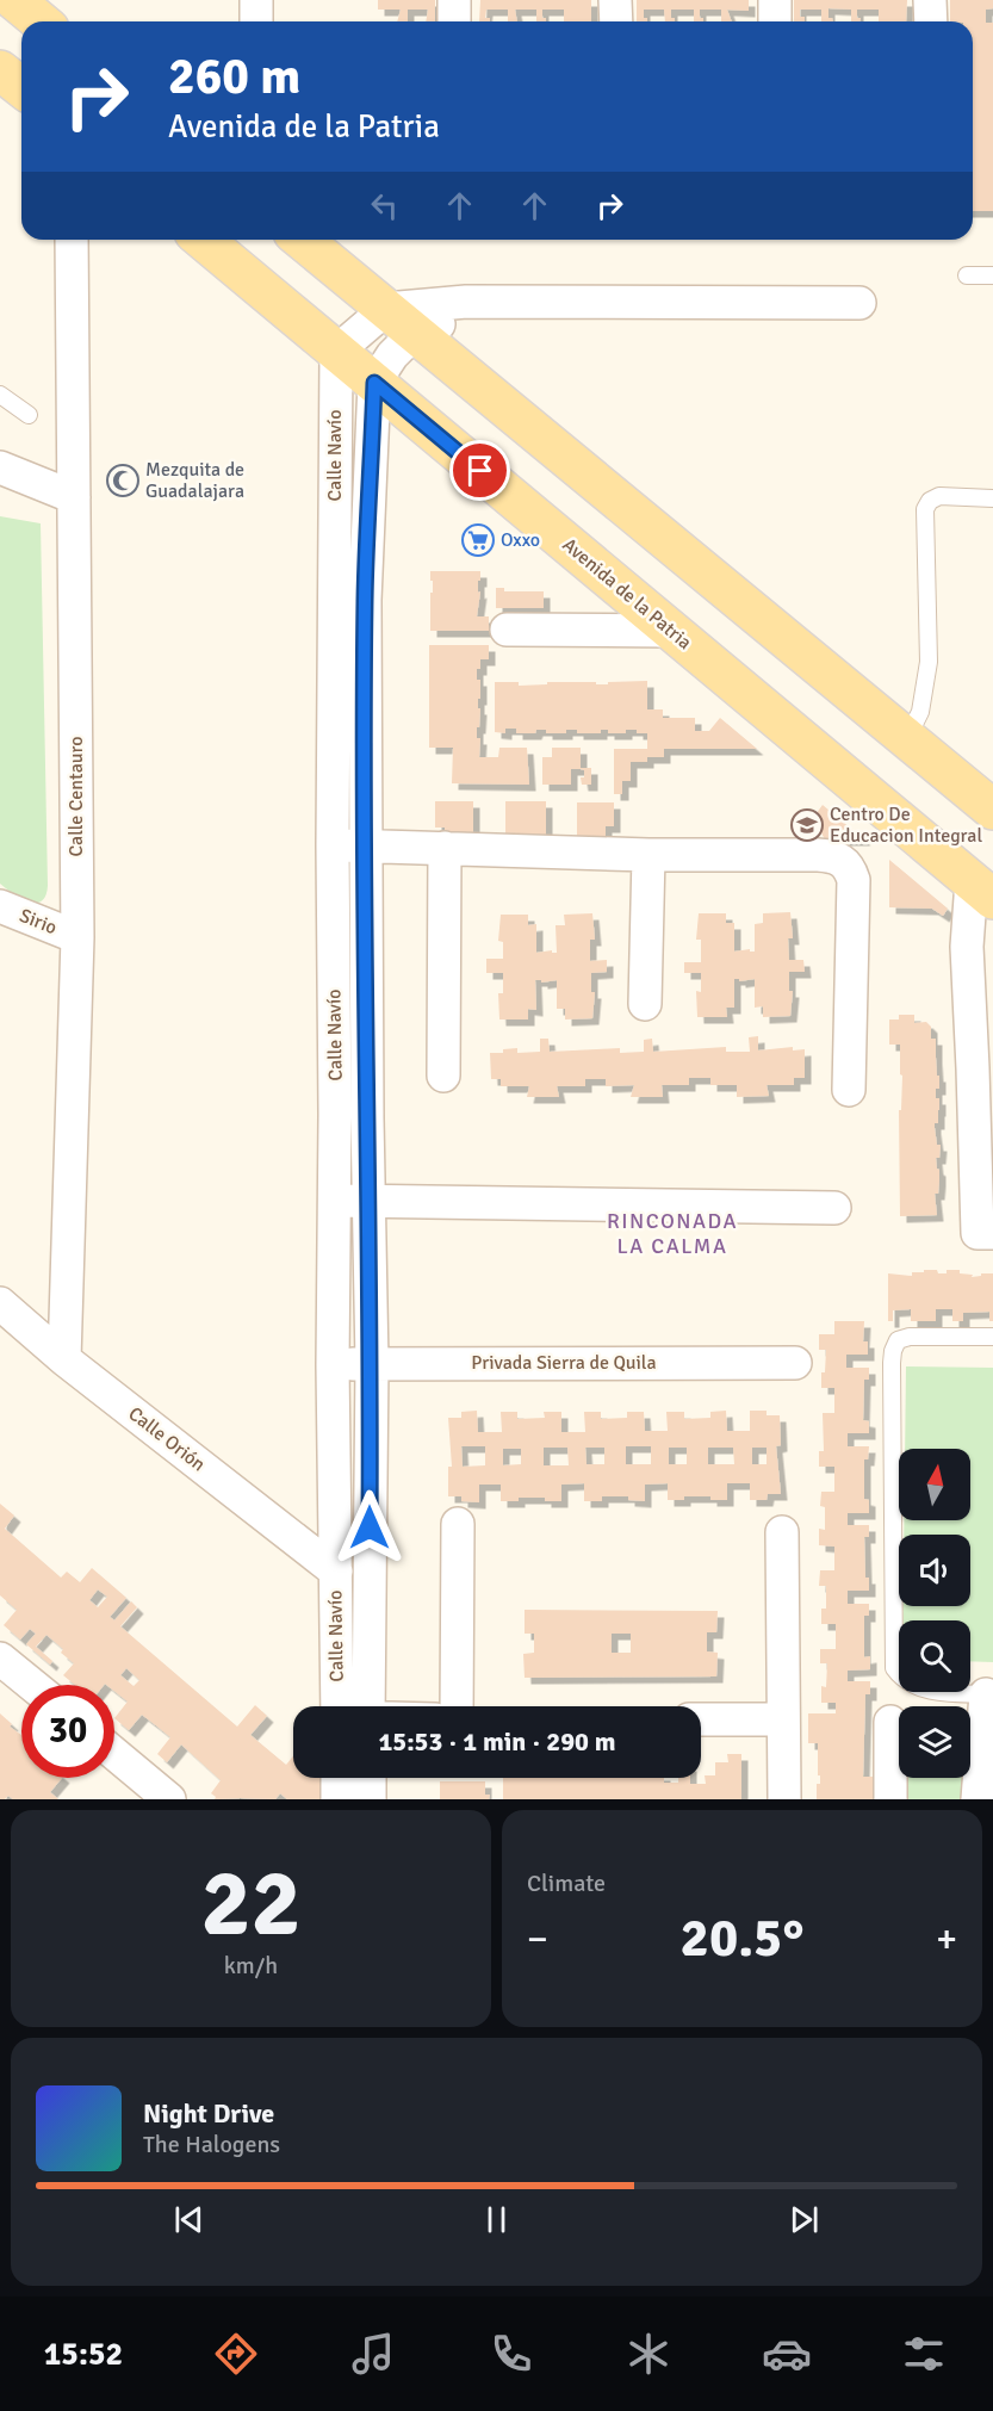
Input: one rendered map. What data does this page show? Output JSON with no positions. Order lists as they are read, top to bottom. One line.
{"streets":{"main road":["Avenida de la Patria"],"street":["Calle Navío","Calle Centauro","Sirio","Privada Sierra de Quila","Calle Orión"]},"crossings":[["Calle Navío","Avenida de la Patria"],["Calle Navío","Privada Sierra de Quila"],["Calle Navío","Calle Orión"],["Calle Centauro","Sirio"],["Calle Centauro","Calle Orión"]],"districts":["RINCONADA LA CALMA"],"places":{"mosque":["Mezquita de Guadalajara"],"supermarket":["Oxxo"],"school or university":["Centro De Educacion Integral"]},"north":"top","page":{"turn":["260 m","Avenida de la Patria"],"limit":"30","trip":"15:53 · 1 min · 290 m","tile":[["22","km/h"],"Climate"],"heat":["−","20.5°","+"],"song":["Night Drive","The Halogens"],"tabs":"15:52"}}
